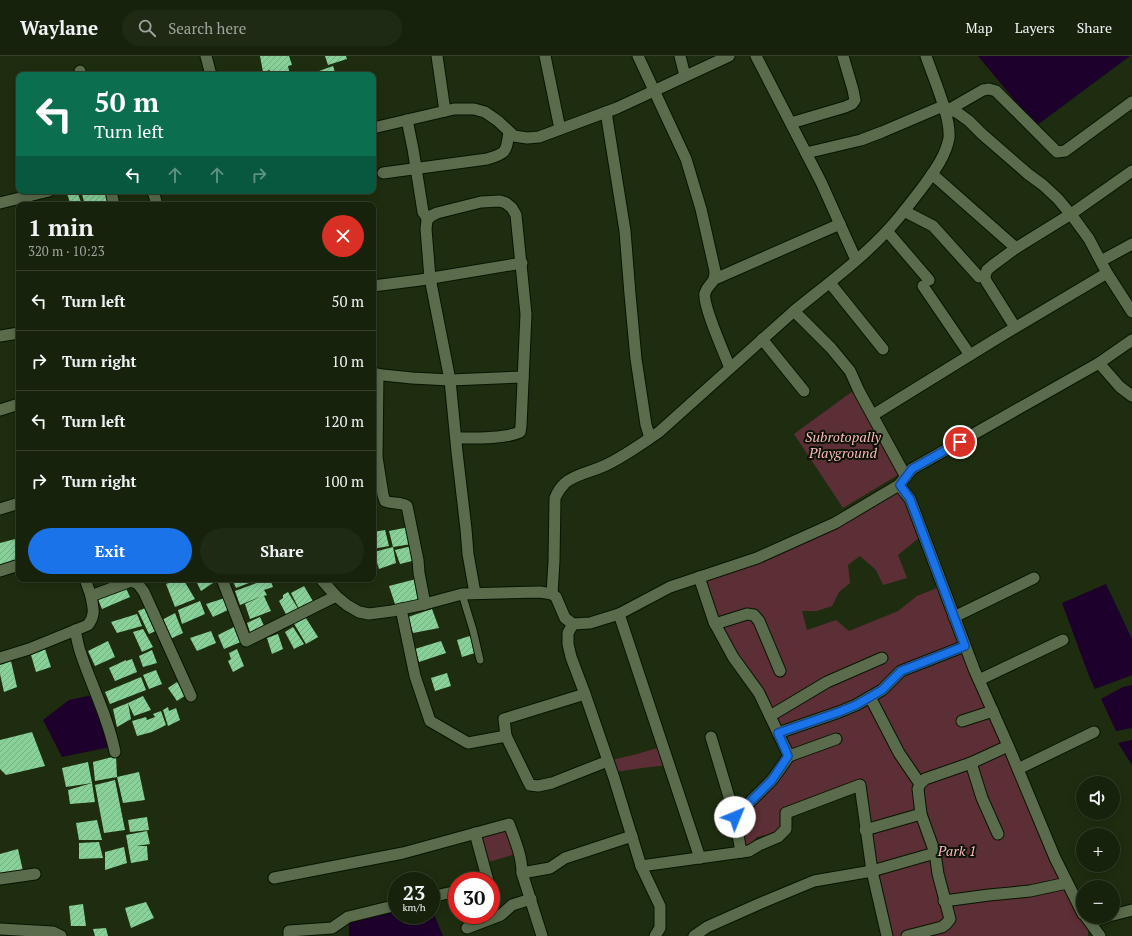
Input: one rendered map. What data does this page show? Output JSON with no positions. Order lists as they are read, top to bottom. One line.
{"parks":["Subrotopally Playground","Park 1"],"page":{"header":"Waylane","search":"Search here","nav":["Map","Layers","Share"],"turn":["50 m","Turn left"],"heading":["1 min","320 m · 10:23"],"list":[{"name":"Turn left","value":"50 m"},{"name":"Turn right","value":"10 m"},{"name":"Turn left","value":"120 m"},{"name":"Turn right","value":"100 m"}],"buttons":["Exit","Share"],"map_buttons":["+","−"],"speed":"23 km/h","limit":"30"}}
